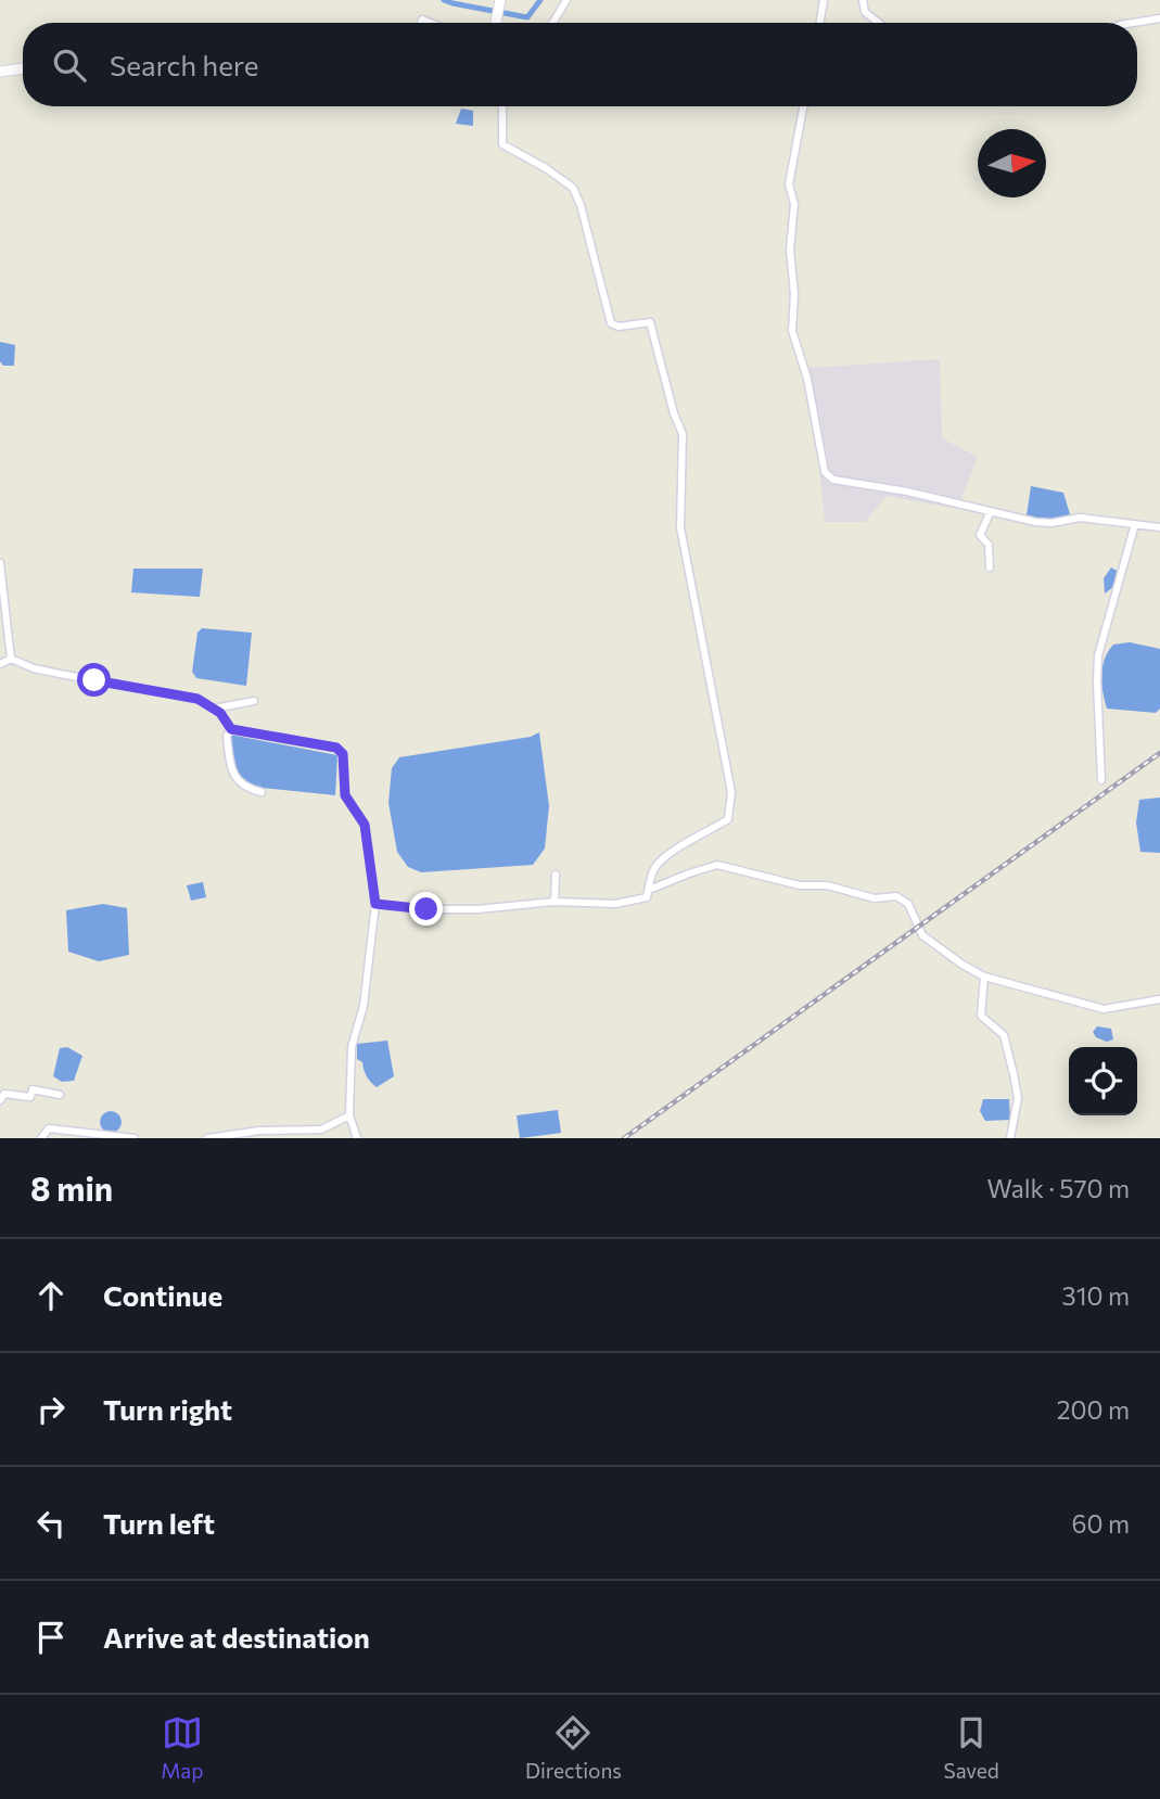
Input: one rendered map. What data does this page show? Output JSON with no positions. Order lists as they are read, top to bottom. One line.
{"north":"right","page":{"search":"Search here","heading":["8 min","Walk · 570 m"],"list":[["Continue","310 m"],["Turn right","200 m"],["Turn left","60 m"],"Arrive at destination"],"nav":["Map","Directions","Saved"]}}
